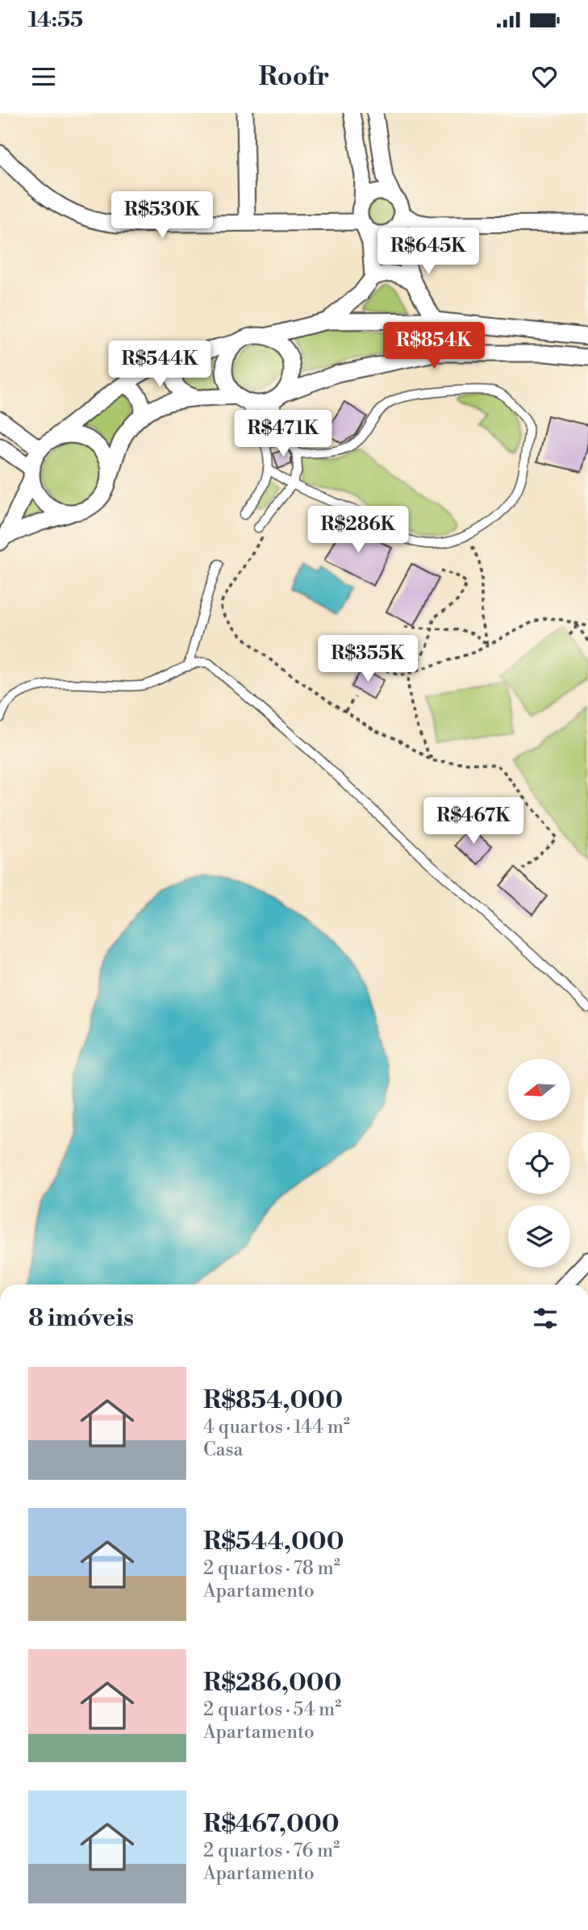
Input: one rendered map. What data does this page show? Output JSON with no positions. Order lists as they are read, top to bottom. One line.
{"north":"left","page":{"status":"14:55","header":"Roofr","price":["R$530K","R$645K","R$854K","R$544K","R$471K","R$286K","R$355K","R$467K"],"heading":"8 imóveis","list":[{"name":"R$854,000","note":"4 quartos · 144 m² · Casa"},{"name":"R$544,000","note":"2 quartos · 78 m² · Apartamento"},{"name":"R$286,000","note":"2 quartos · 54 m² · Apartamento"},{"name":"R$467,000","note":"2 quartos · 76 m² · Apartamento"}]}}
